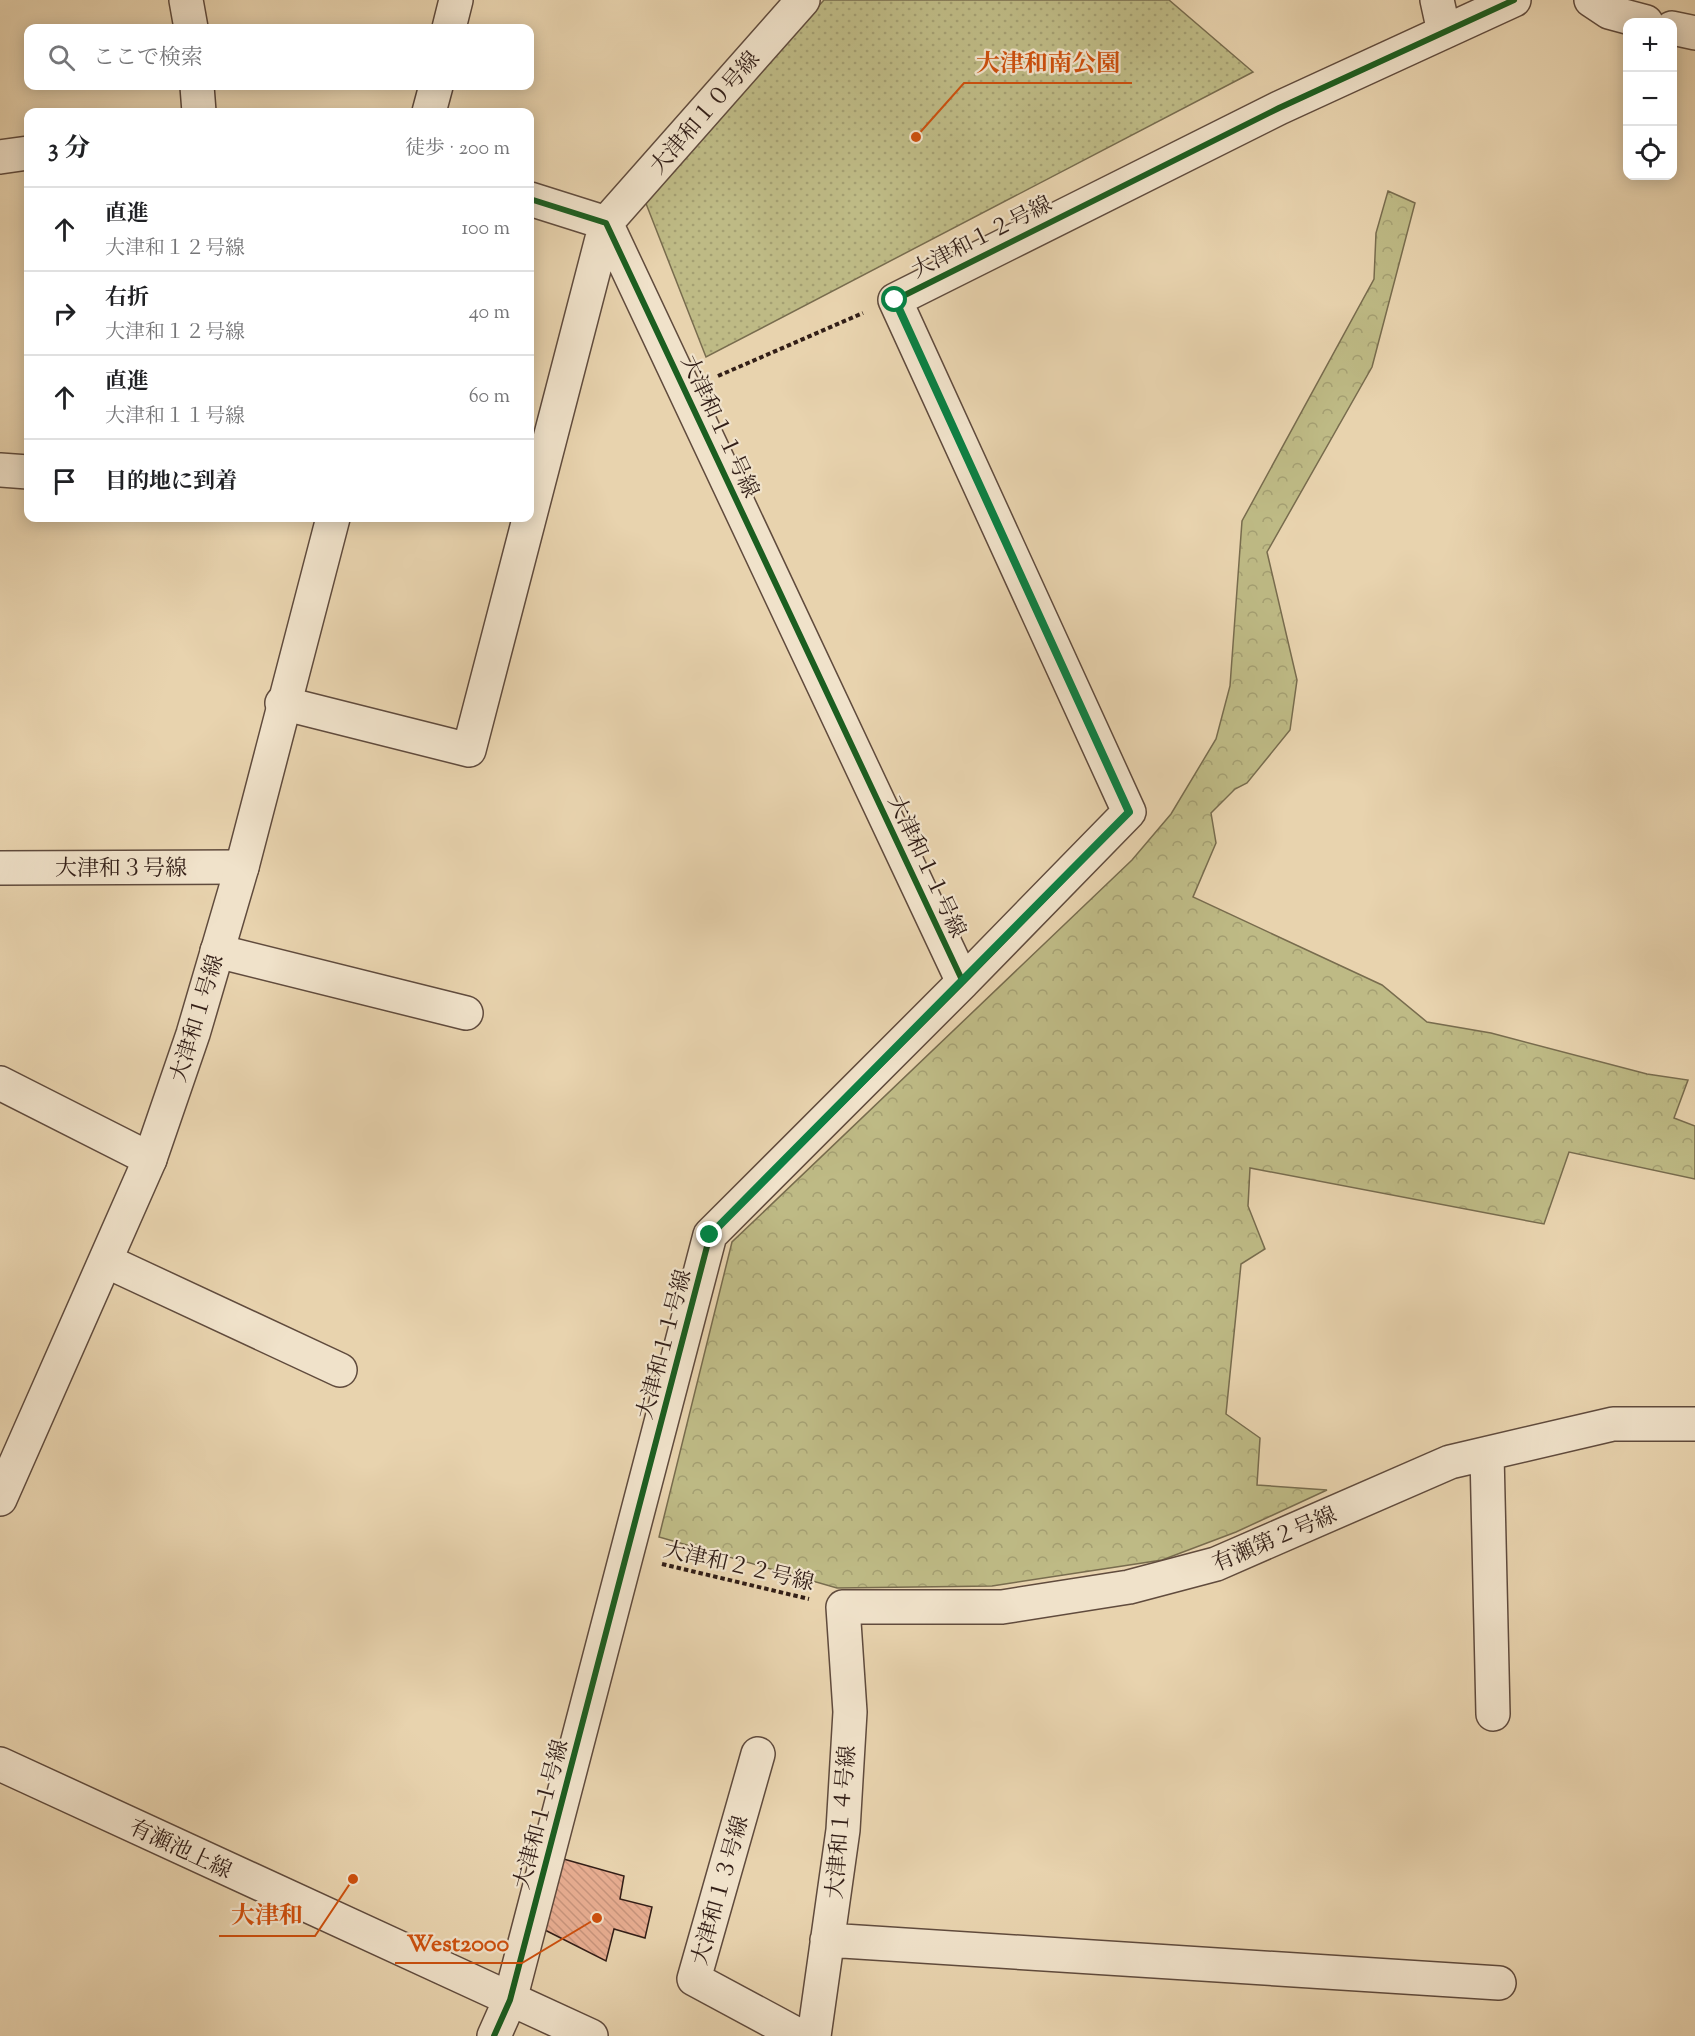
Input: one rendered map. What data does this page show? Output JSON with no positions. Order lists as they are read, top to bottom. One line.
{"streets":{"street":["大津和１０号線","大津和１２号線","大津和１１号線","大津和３号線","大津和１号線","有瀬第２号線","大津和１４号線","有瀬池上線","大津和１３号線"],"path":["大津和２２号線"]},"crossings":[["大津和１０号線","大津和１１号線"],["大津和１２号線","大津和１１号線"],["大津和１１号線","大津和２２号線"],["大津和１１号線","有瀬池上線"],["大津和３号線","大津和１号線"],["有瀬第２号線","大津和２２号線"],["有瀬第２号線","大津和１４号線"],["大津和２２号線","大津和１４号線"]],"places":["大津和南公園","大津和","West2000"],"page":{"map_buttons":["+","−"],"search":"ここで検索","heading":["3 分","徒歩 · 200 m"],"list":[["直進","大津和１２号線","100 m"],["右折","大津和１２号線","40 m"],["直進","大津和１１号線","60 m"],"目的地に到着"]}}
